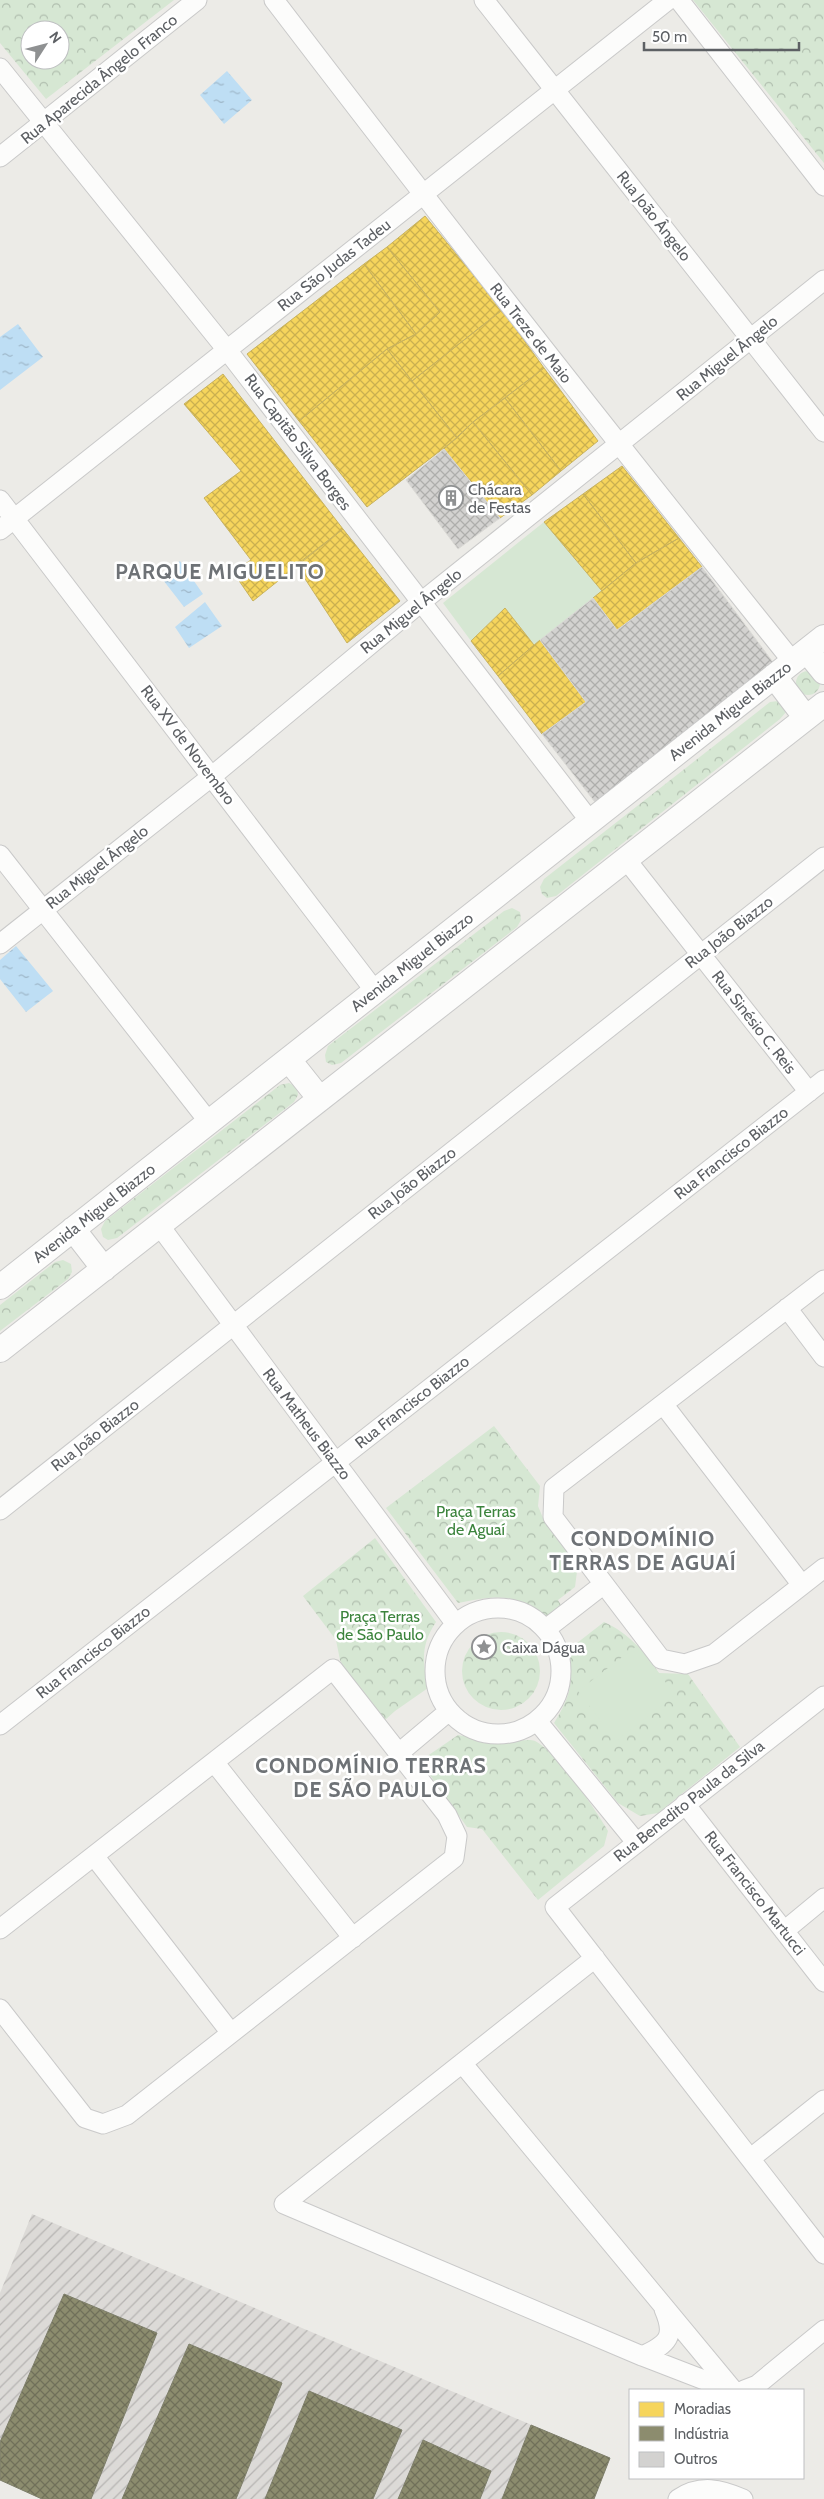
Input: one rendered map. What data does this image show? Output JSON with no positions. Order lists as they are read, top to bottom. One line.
{"streets":{"street":["Rua Aparecida Ângelo Franco","Rua João Ângelo","Rua São Judas Tadeu","Rua Treze de Maio","Rua Miguel Ângelo","Rua Capitão Silva Borges","Avenida Miguel Biazzo","Rua XV de Novembro","Rua João Biazzo","Rua Sinésio C. Reis","Rua Francisco Biazzo","Rua Matheus Biazzo","Rua Benedito Paula da Silva","Rua Francisco Martucci"]},"crossings":[["Rua Aparecida Ângelo Franco","Rua Capitão Silva Borges"],["Rua João Ângelo","Rua São Judas Tadeu"],["Rua João Ângelo","Rua Miguel Ângelo"],["Rua São Judas Tadeu","Rua Treze de Maio"],["Rua São Judas Tadeu","Rua Capitão Silva Borges"],["Rua São Judas Tadeu","Rua XV de Novembro"],["Rua Treze de Maio","Rua Miguel Ângelo"],["Rua Treze de Maio","Avenida Miguel Biazzo"],["Rua Miguel Ângelo","Rua Capitão Silva Borges"],["Rua Miguel Ângelo","Rua XV de Novembro"],["Rua Capitão Silva Borges","Avenida Miguel Biazzo"],["Avenida Miguel Biazzo","Rua XV de Novembro"],["Rua João Biazzo","Rua Sinésio C. Reis"],["Rua João Biazzo","Rua Matheus Biazzo"],["Rua Sinésio C. Reis","Rua Francisco Biazzo"],["Rua Francisco Biazzo","Rua Matheus Biazzo"],["Rua Benedito Paula da Silva","Rua Francisco Martucci"]],"districts":["PARQUE MIGUELITO","CONDOMÍNIO TERRAS DE AGUAÍ","CONDOMÍNIO TERRAS DE SÃO PAULO"],"parks":["Praça Terras de Aguaí","Praça Terras de São Paulo"],"places":{"building":["Chácara de Festas"],"place":["Caixa Dágua"]},"legend":["Moradias","Indústria","Outros"],"scale_bar":"50 m","north":"top right"}
